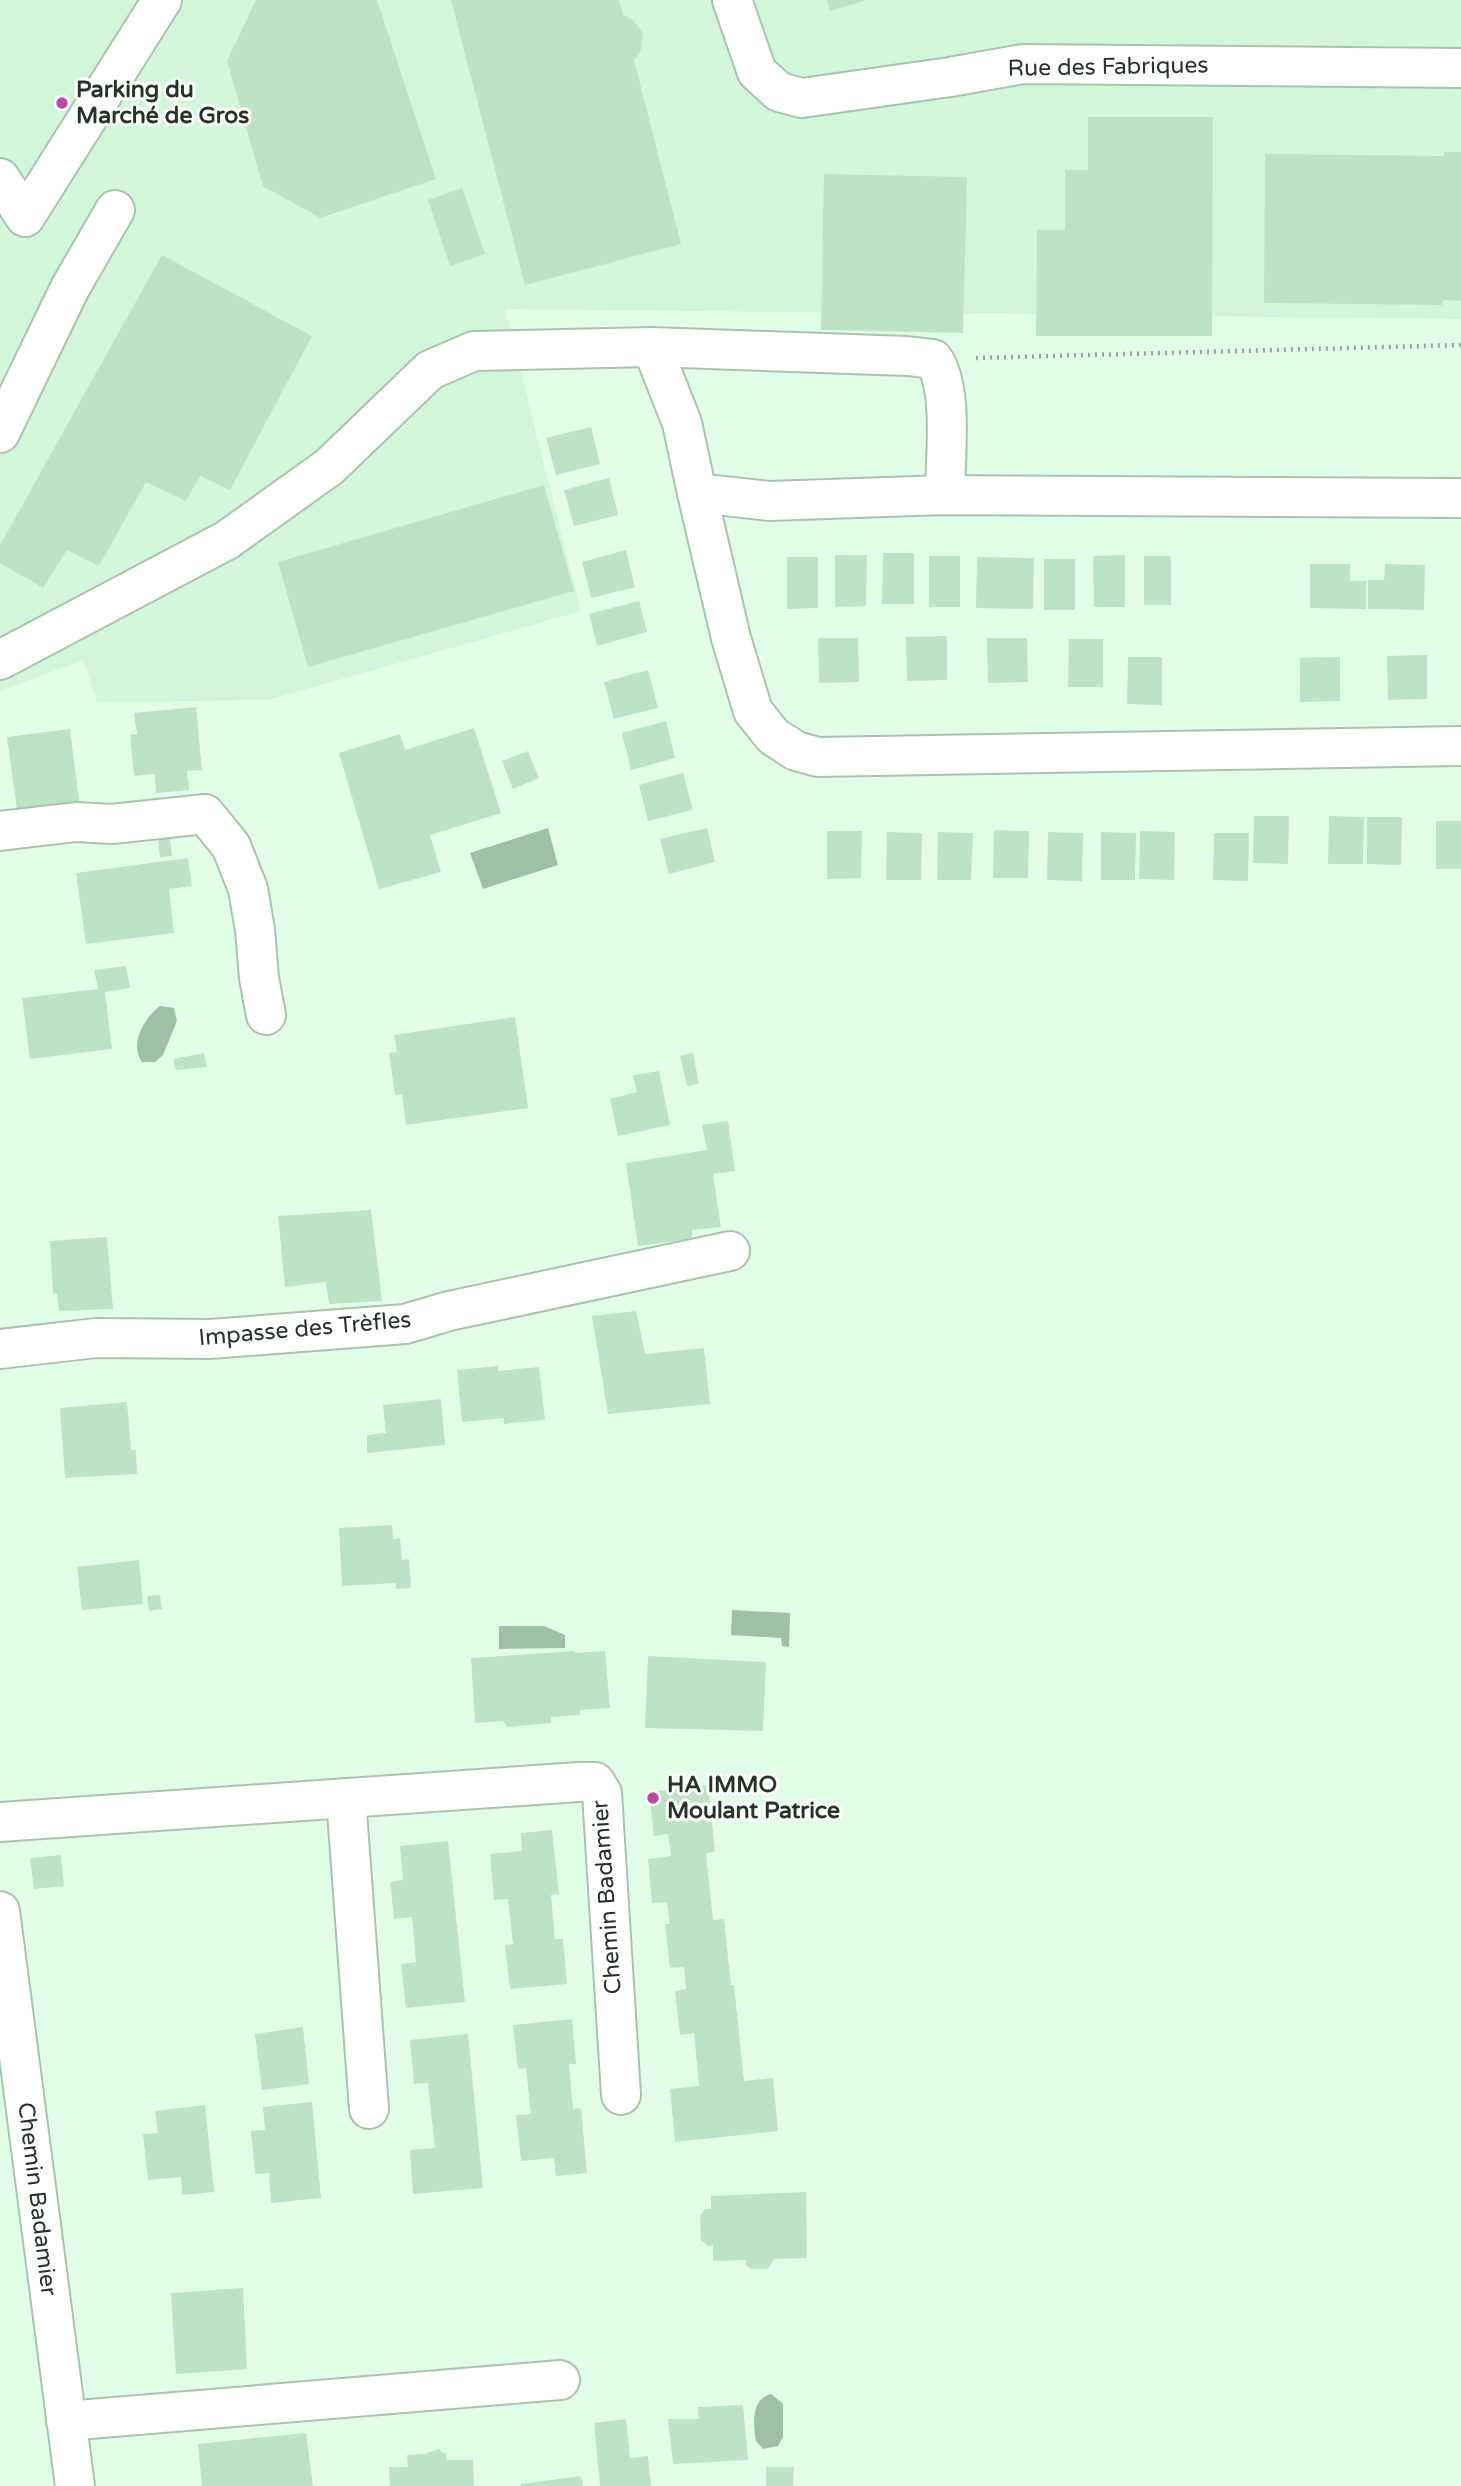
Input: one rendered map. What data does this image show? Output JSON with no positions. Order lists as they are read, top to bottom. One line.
{"streets":{"street":["Rue des Fabriques","Impasse des Trèfles","Chemin Badamier"]},"places":["Parking du Marché de Gros","HA IMMO Moulant Patrice"]}
